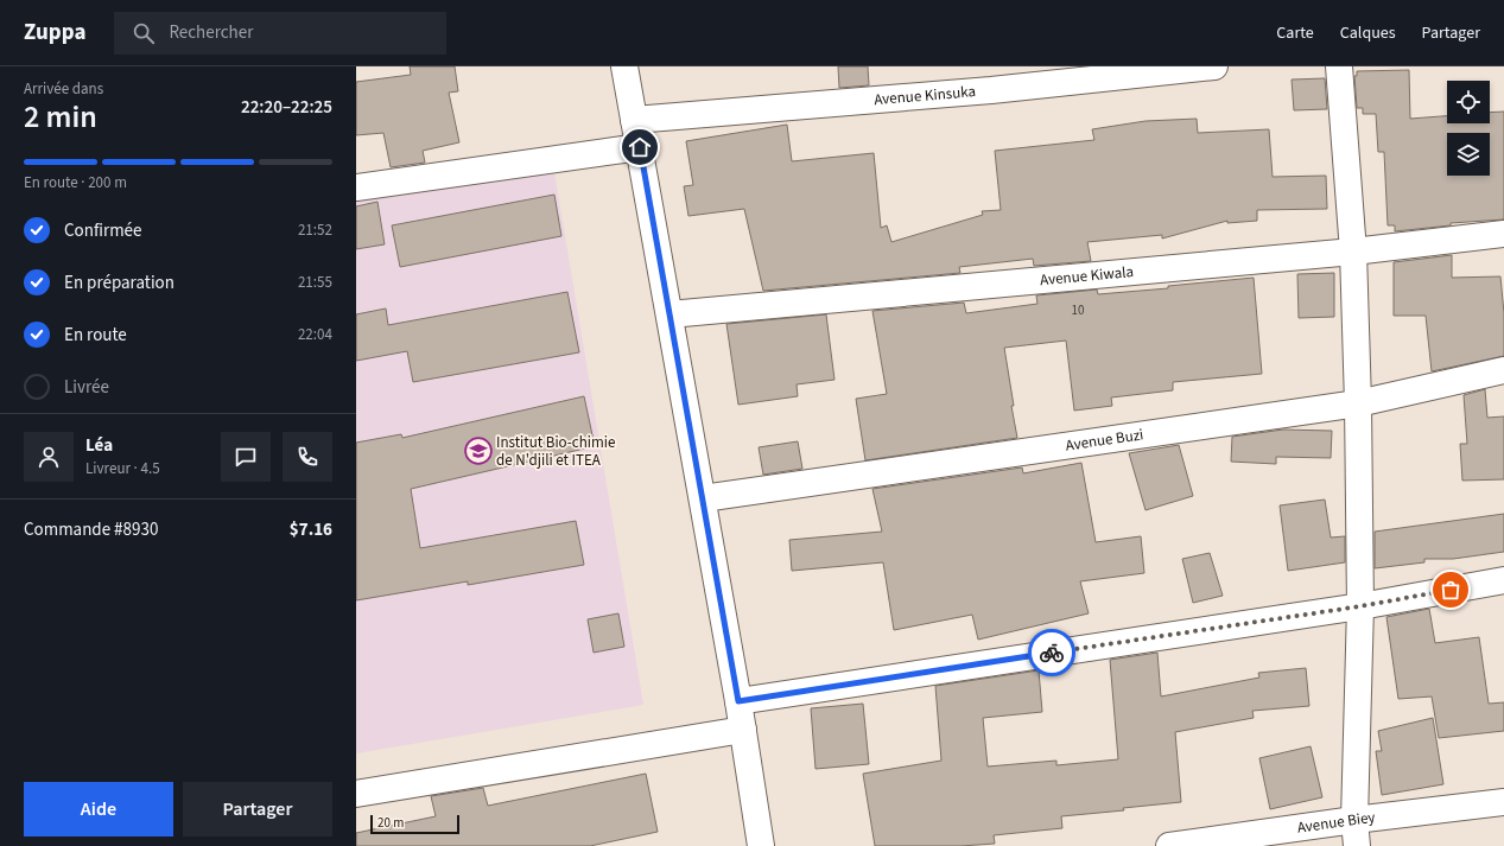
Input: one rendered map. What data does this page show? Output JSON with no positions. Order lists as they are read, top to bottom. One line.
{"streets":{"street":["Avenue Kinsuka","Avenue Kiwala","Avenue Buzi","Avenue Biey"]},"places":{"school or university":["Institut Bio-chimie de N'djili et ITEA"]},"house_numbers":["10"],"scale_bar":"20 m","page":{"header":"Zuppa","search":"Rechercher","nav":["Carte","Calques","Partager"],"heading":["2 min","Arrivée dans","22:20–22:25"],"panel":["Léa","Livreur · 4.5","Commande #8930","$7.16"],"bar":"En route · 200 m","list":[["Confirmée","21:52"],["En préparation","21:55"],["En route","22:04"],"Livrée"],"buttons":["Aide","Partager"],"scale":"20 m"}}
